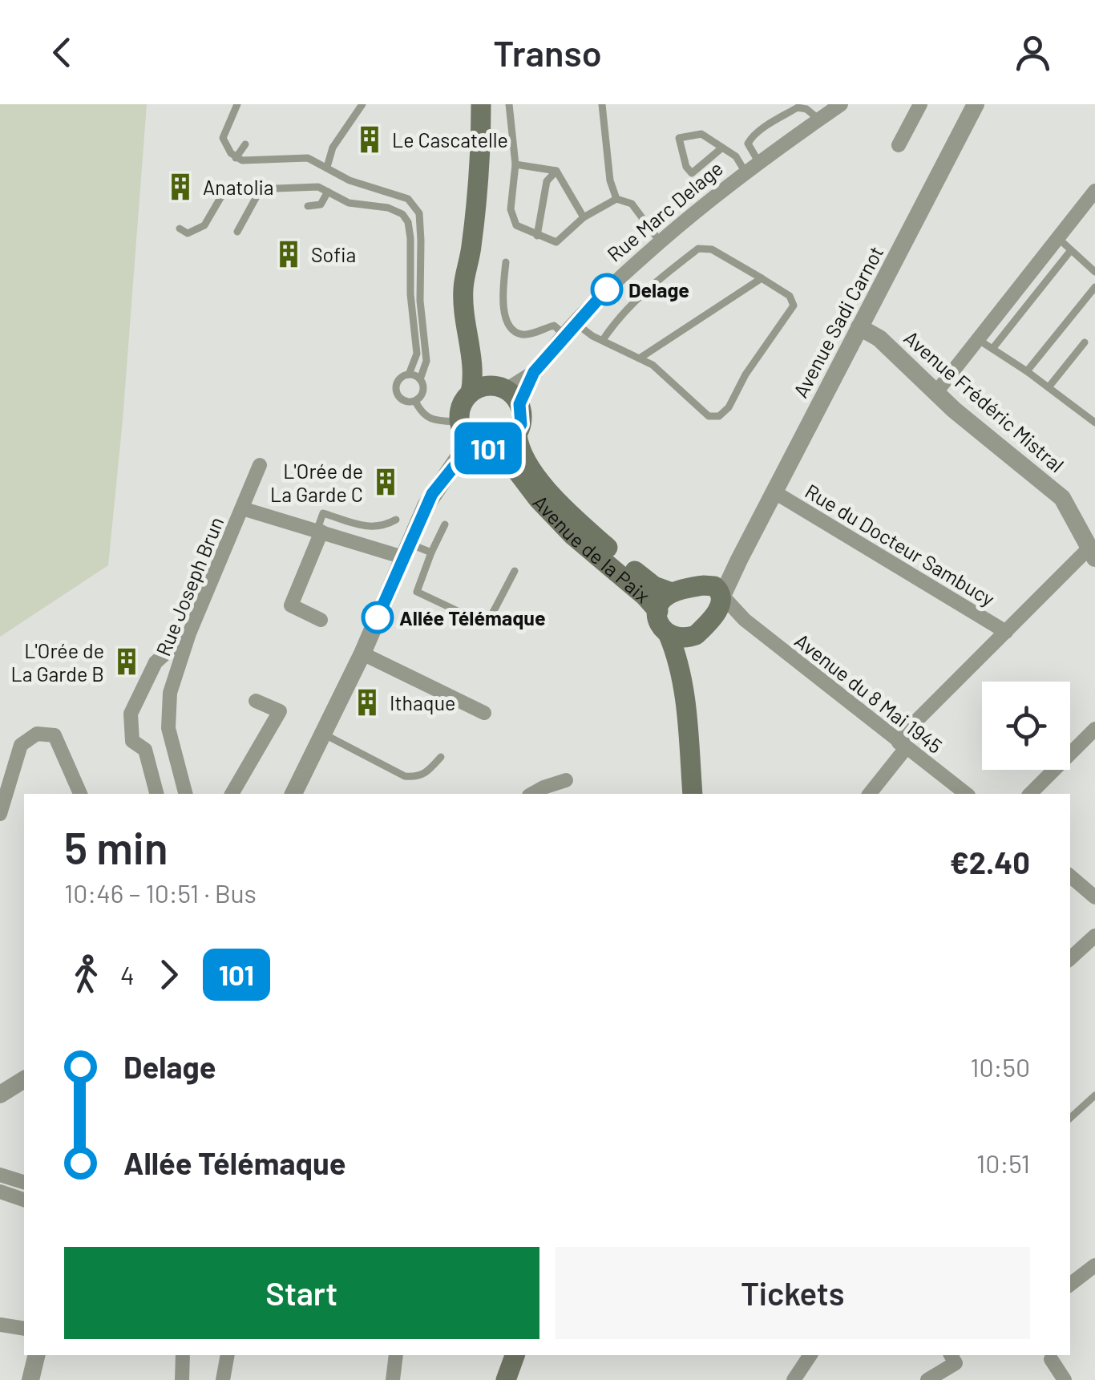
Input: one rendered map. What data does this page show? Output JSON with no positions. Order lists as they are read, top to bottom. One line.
{"streets":{"main road":["Avenue de la Paix"],"street":["Rue Marc Delage","Avenue Sadi Carnot","Avenue Frédéric Mistral","Rue du Docteur Sambucy","Rue Joseph Brun","Avenue du 8 Mai 1945"]},"crossings":[["Rue Marc Delage","Avenue de la Paix"],["Avenue Sadi Carnot","Avenue Frédéric Mistral"],["Avenue Sadi Carnot","Rue du Docteur Sambucy"],["Avenue Sadi Carnot","Avenue du 8 Mai 1945"]],"places":{"building":["Le Cascatelle","Anatolia","Sofia","L'Orée de La Garde C","L'Orée de La Garde B","Ithaque"],"other":["Delage","Allée Télémaque"]},"lines":["bus line 101"],"page":{"header":"Transo","on_map":"101","heading":["5 min","10:46 – 10:51 · Bus","€2.40"],"legs":["4","101"],"list":[{"name":"Delage","value":"10:50"},{"name":"Allée Télémaque","value":"10:51"}],"buttons":["Start","Tickets"]}}
